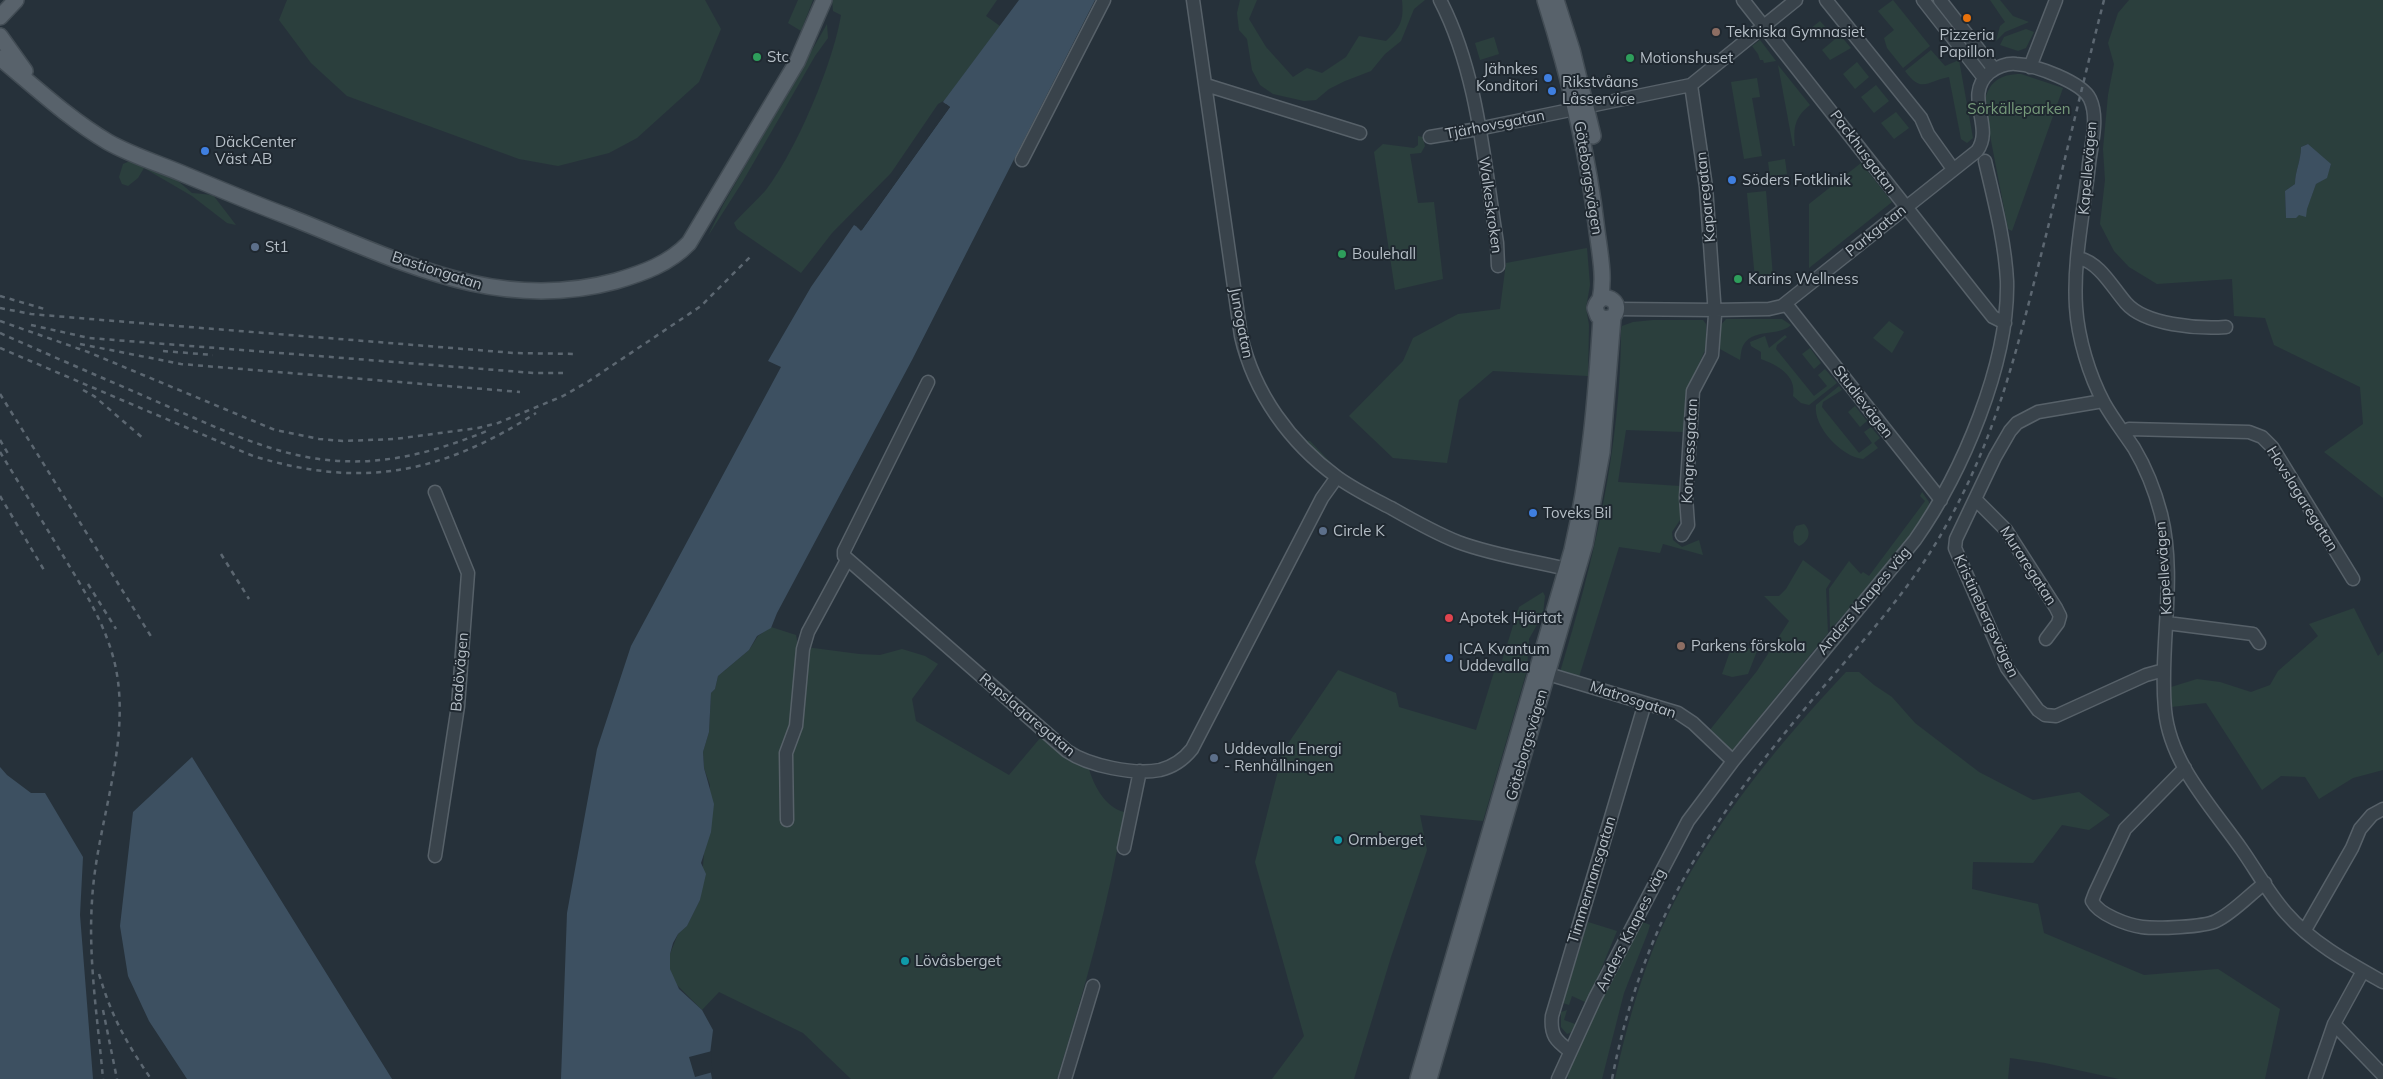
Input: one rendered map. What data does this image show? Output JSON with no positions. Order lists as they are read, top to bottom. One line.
{"streets":{"main road":["Göteborgsvägen","Bastiongatan"],"street":["Tjärhovsgatan","Packhusgatan","Kapellevägen","Kaparegatan","Walkeskroken","Parkgatan","Junogatan","Studievägen","Kongressgatan","Hovslagaregatan","Muraregatan","Anders Knapes väg","Kristinebergsvägen","Badövägen","Matrosgatan","Repslagaregatan","Timmermansgatan"]},"crossings":[["Tjärhovsgatan","Packhusgatan"],["Tjärhovsgatan","Göteborgsvägen"],["Tjärhovsgatan","Kaparegatan"],["Tjärhovsgatan","Walkeskroken"],["Packhusgatan","Parkgatan"],["Packhusgatan","Anders Knapes väg"],["Kapellevägen","Hovslagaregatan"],["Kapellevägen","Kristinebergsvägen"],["Göteborgsvägen","Parkgatan"],["Göteborgsvägen","Junogatan"],["Göteborgsvägen","Matrosgatan"],["Kaparegatan","Parkgatan"],["Kaparegatan","Kongressgatan"],["Parkgatan","Studievägen"],["Parkgatan","Kongressgatan"],["Junogatan","Repslagaregatan"],["Studievägen","Anders Knapes väg"],["Muraregatan","Kristinebergsvägen"],["Anders Knapes väg","Matrosgatan"],["Anders Knapes väg","Timmermansgatan"],["Matrosgatan","Timmermansgatan"]],"parks":["Sörkälleparken"],"places":["Pizzeria Papillon","Tekniska Gymnasiet","Stc","Motionshuset","Jähnkes Konditori","Rikstvåans Låsservice","DäckCenter Väst AB","Söders Fotklinik","St1","Boulehall","Karins Wellness","Toveks Bil","Circle K","Apotek Hjärtat","Parkens förskola","ICA Kvantum Uddevalla","Uddevalla Energi - Renhållningen","Ormberget","Lövåsberget"]}
